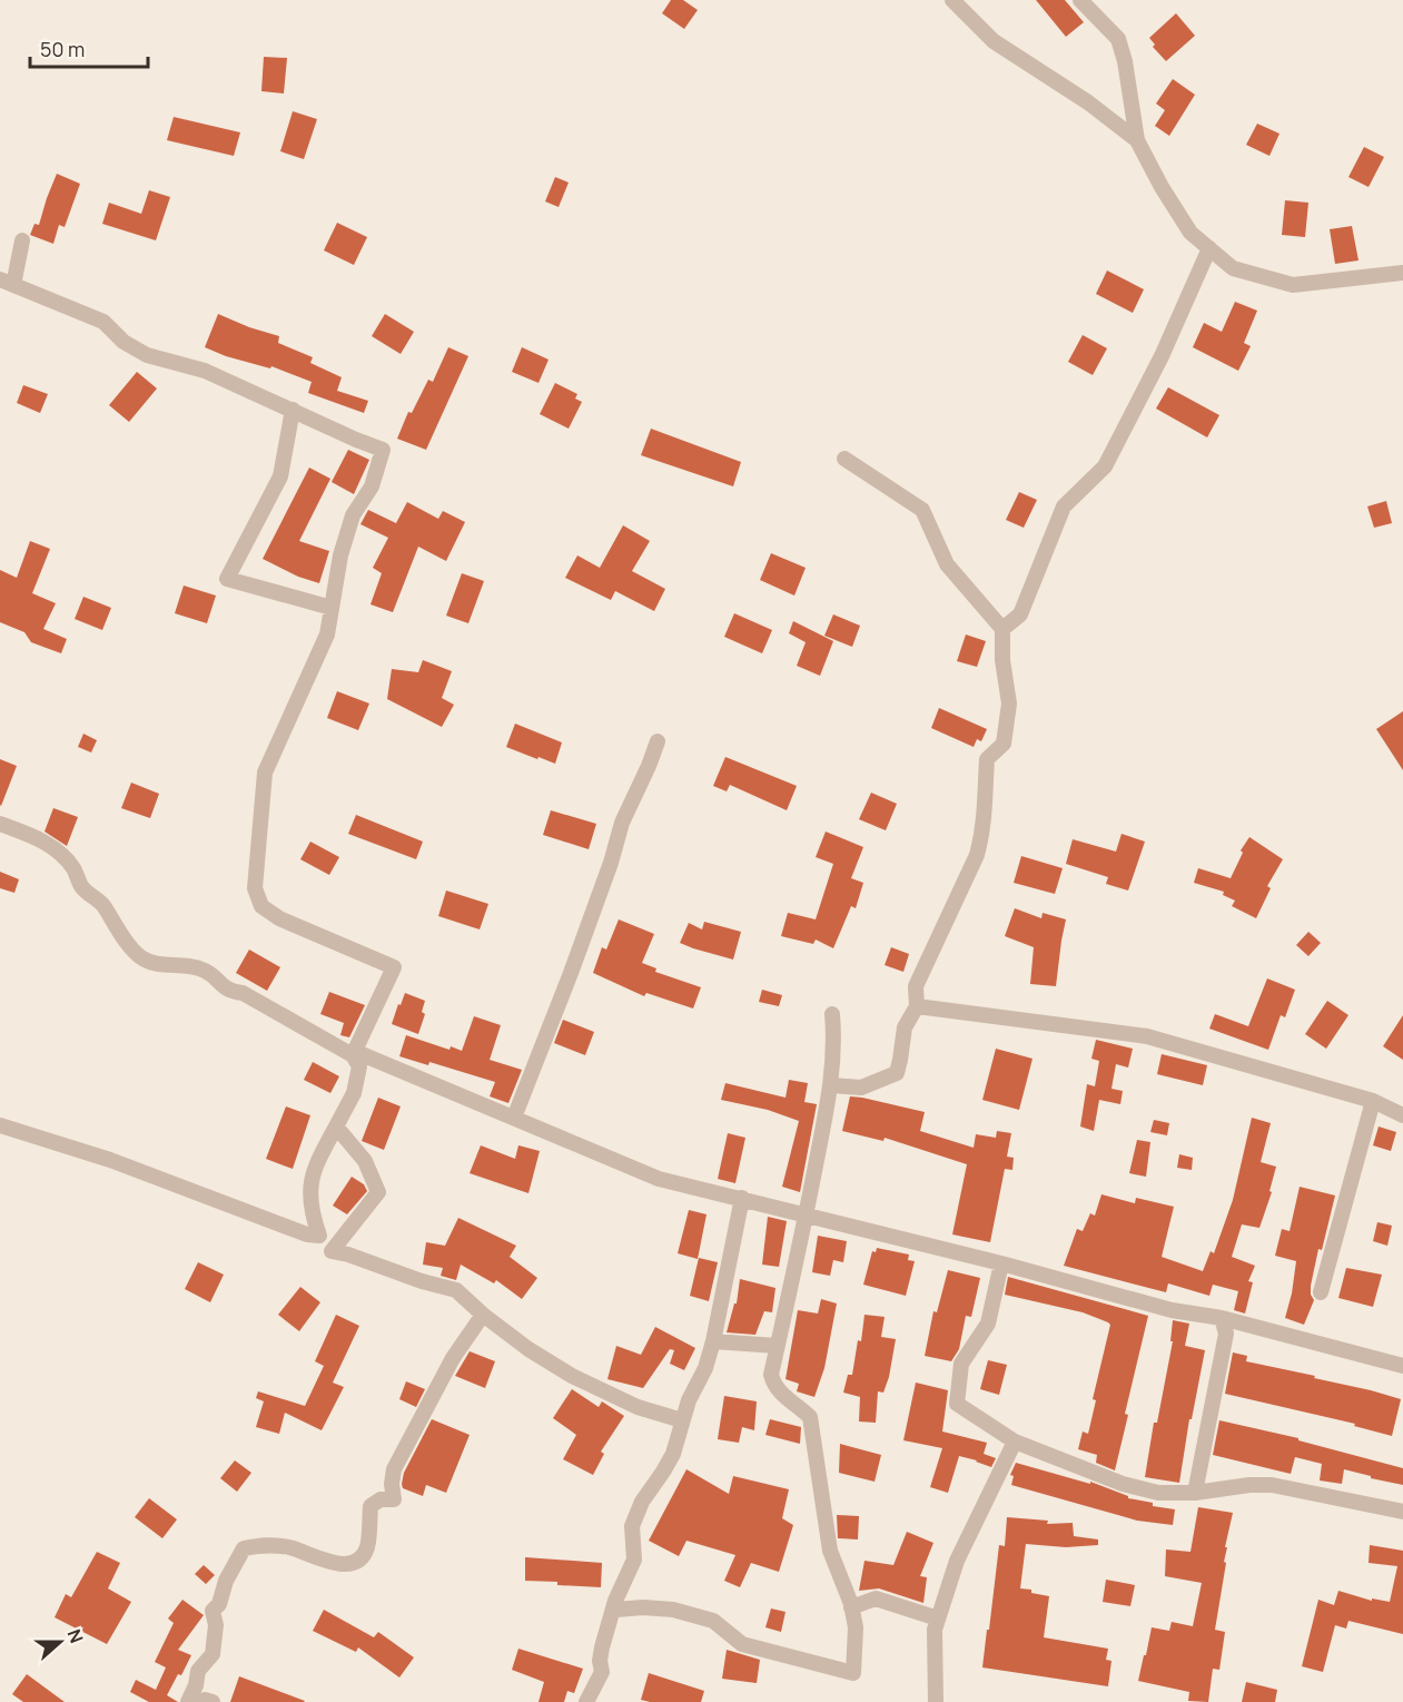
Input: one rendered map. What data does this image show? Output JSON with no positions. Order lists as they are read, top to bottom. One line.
{"scale_bar":"50 m","north":"right"}
